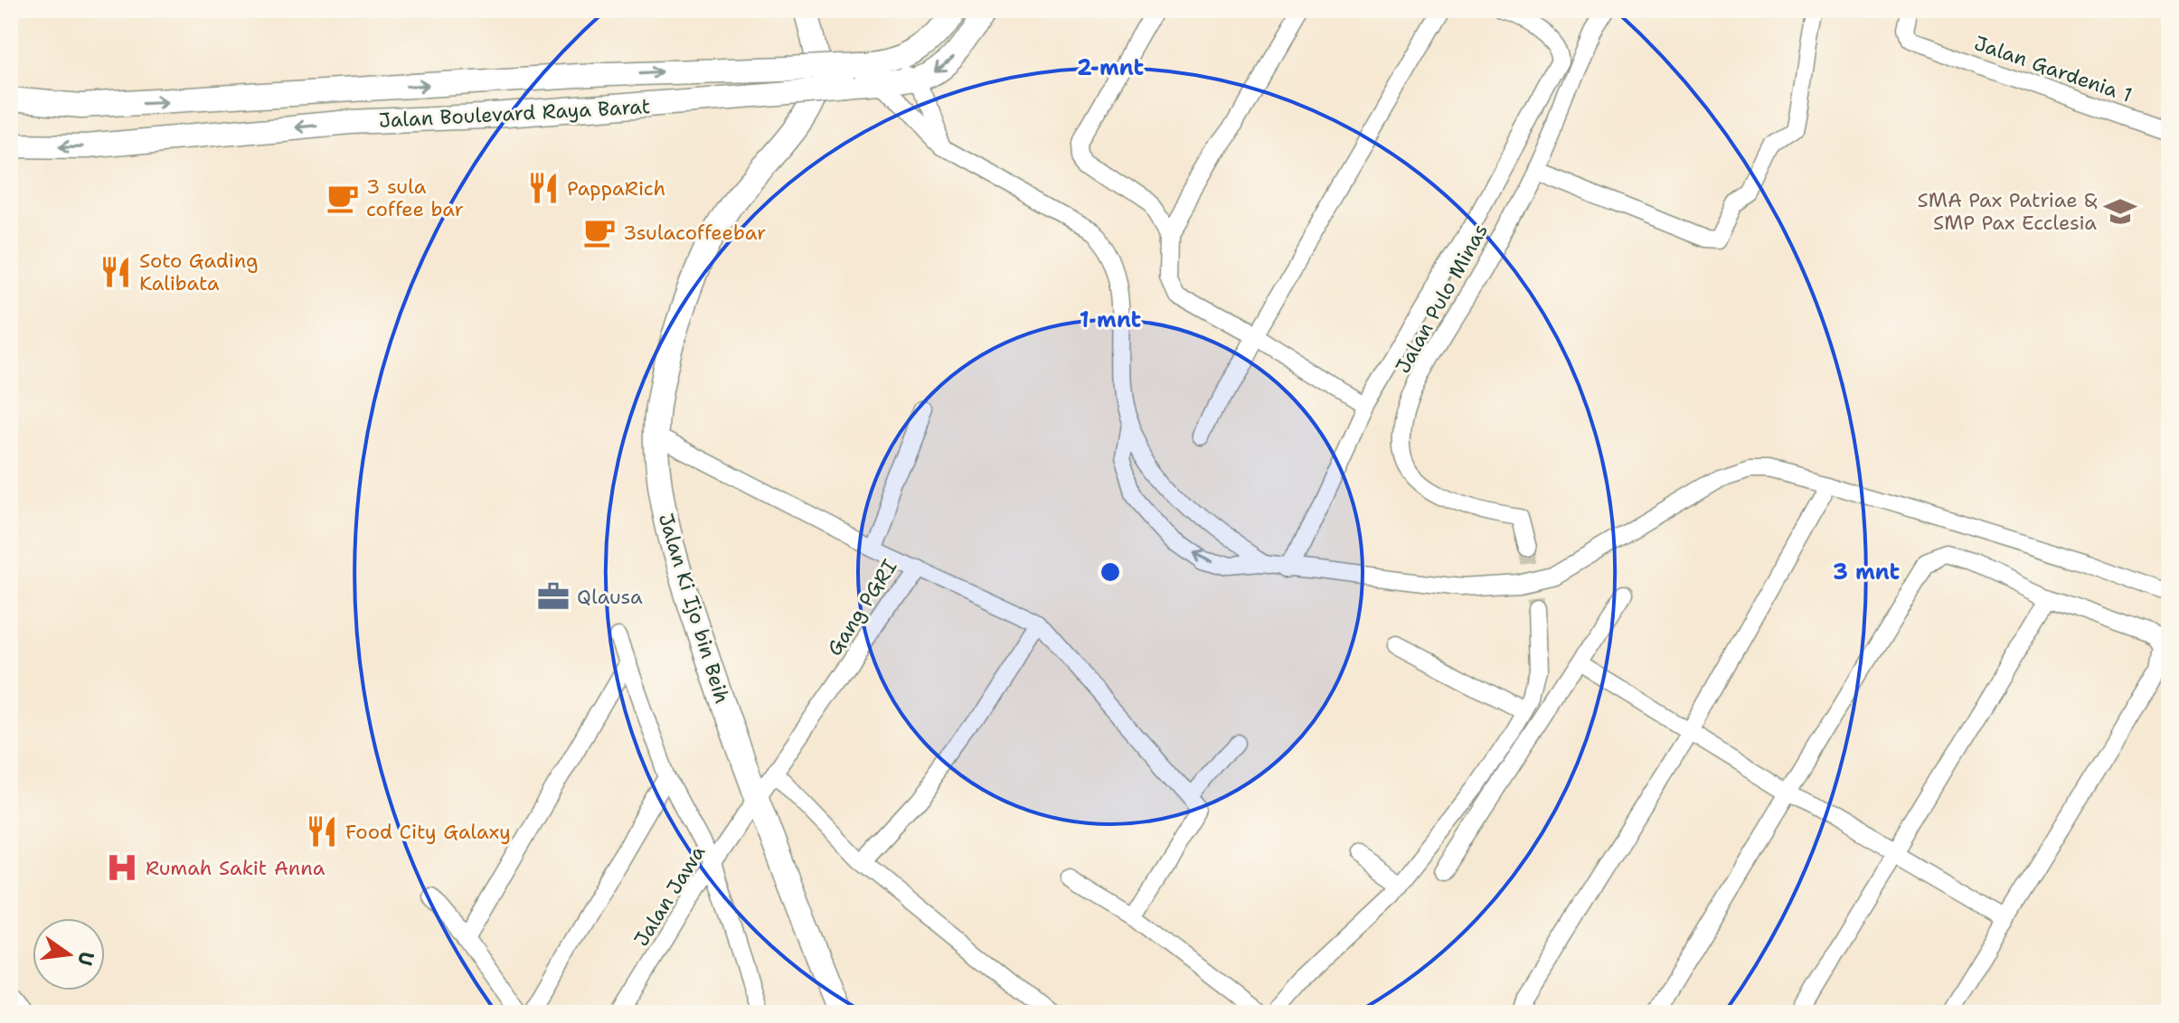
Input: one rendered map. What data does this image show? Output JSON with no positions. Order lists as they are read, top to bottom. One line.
{"streets":{"main road":["Jalan Boulevard Raya Barat","Jalan Ki Ijo bin Beih"],"street":["Jalan Gardenia 1","Jalan Pulo Minas","Gang PGRI","Jalan Jawa"]},"crossings":[["Gang PGRI","Jalan Ki Ijo bin Beih"],["Gang PGRI","Jalan Jawa"],["Jalan Ki Ijo bin Beih","Jalan Jawa"]],"places":{"restaurant":["PappaRich","Soto Gading Kalibata","Food City Galaxy"],"cafe":["3 sula coffee bar","3sulacoffeebar"],"school or university":["SMA Pax Patriae & SMP Pax Ecclesia"],"office":["Qlausa"],"hospital":["Rumah Sakit Anna"]},"north":"right","rings":["2 mnt","1 mnt","3 mnt"]}
